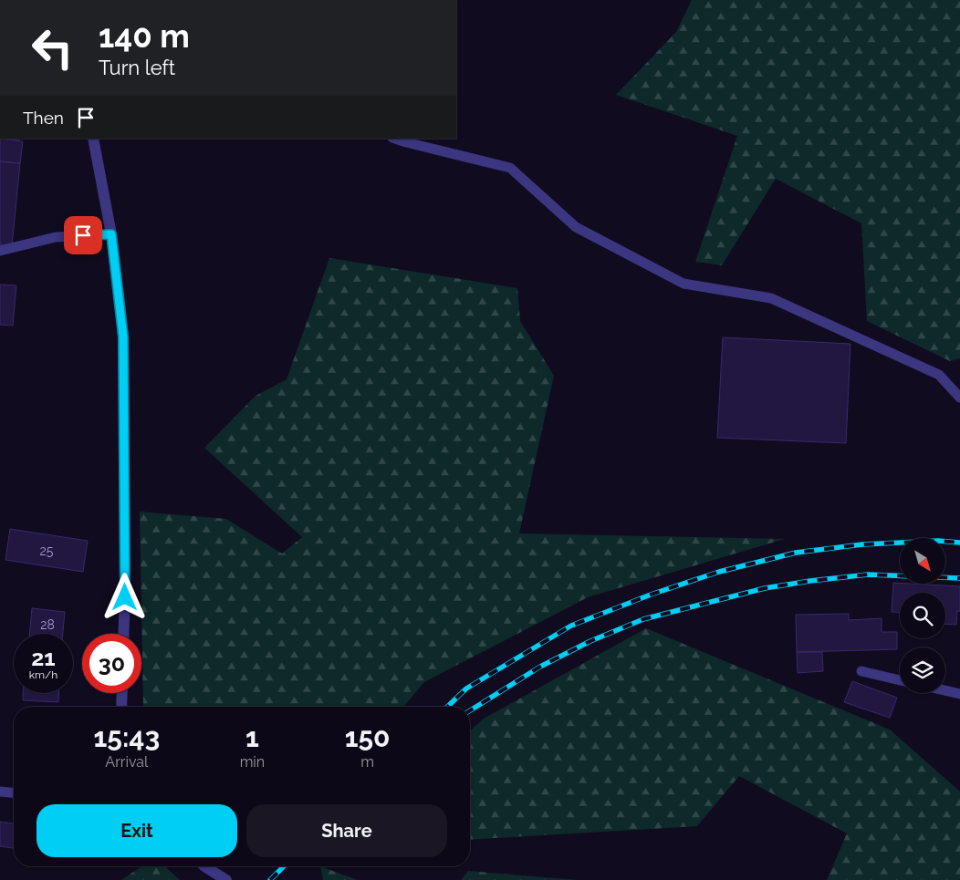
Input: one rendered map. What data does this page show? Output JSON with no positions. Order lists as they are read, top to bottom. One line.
{"house_numbers":["25","28"],"north":"bottom right","page":{"turn":["140 m","Turn left"],"then":"Then","speed":"21 km/h","limit":"30","eta":["15:43","Arrival","1","min","150","m"],"buttons":["Exit","Share"]}}
